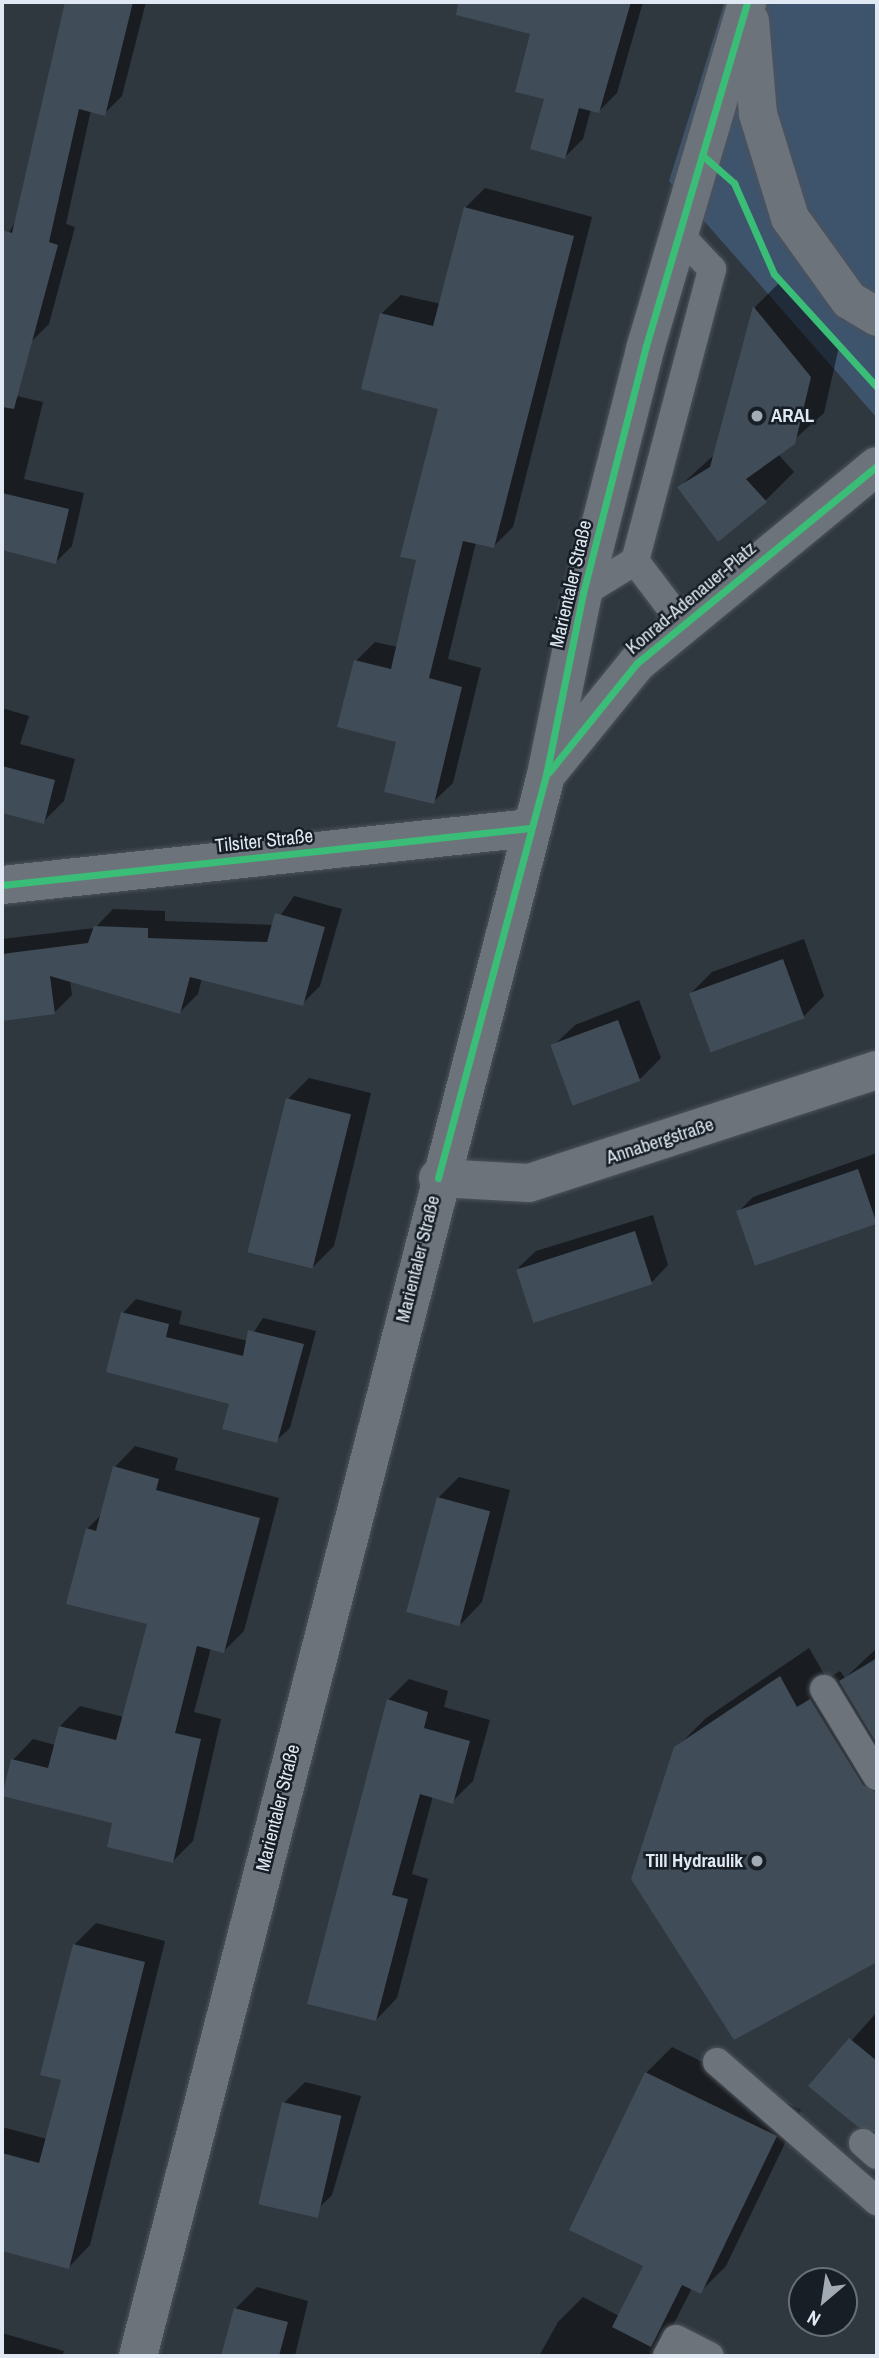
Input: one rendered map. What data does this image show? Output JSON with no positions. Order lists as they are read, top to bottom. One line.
{"streets":{"main road":["Marientaler Straße","Konrad-Adenauer-Platz","Tilsiter Straße","Annabergstraße"]},"crossings":[["Marientaler Straße","Konrad-Adenauer-Platz"],["Marientaler Straße","Tilsiter Straße"],["Marientaler Straße","Annabergstraße"]],"places":["ARAL","Till Hydraulik"],"north":"bottom left"}
